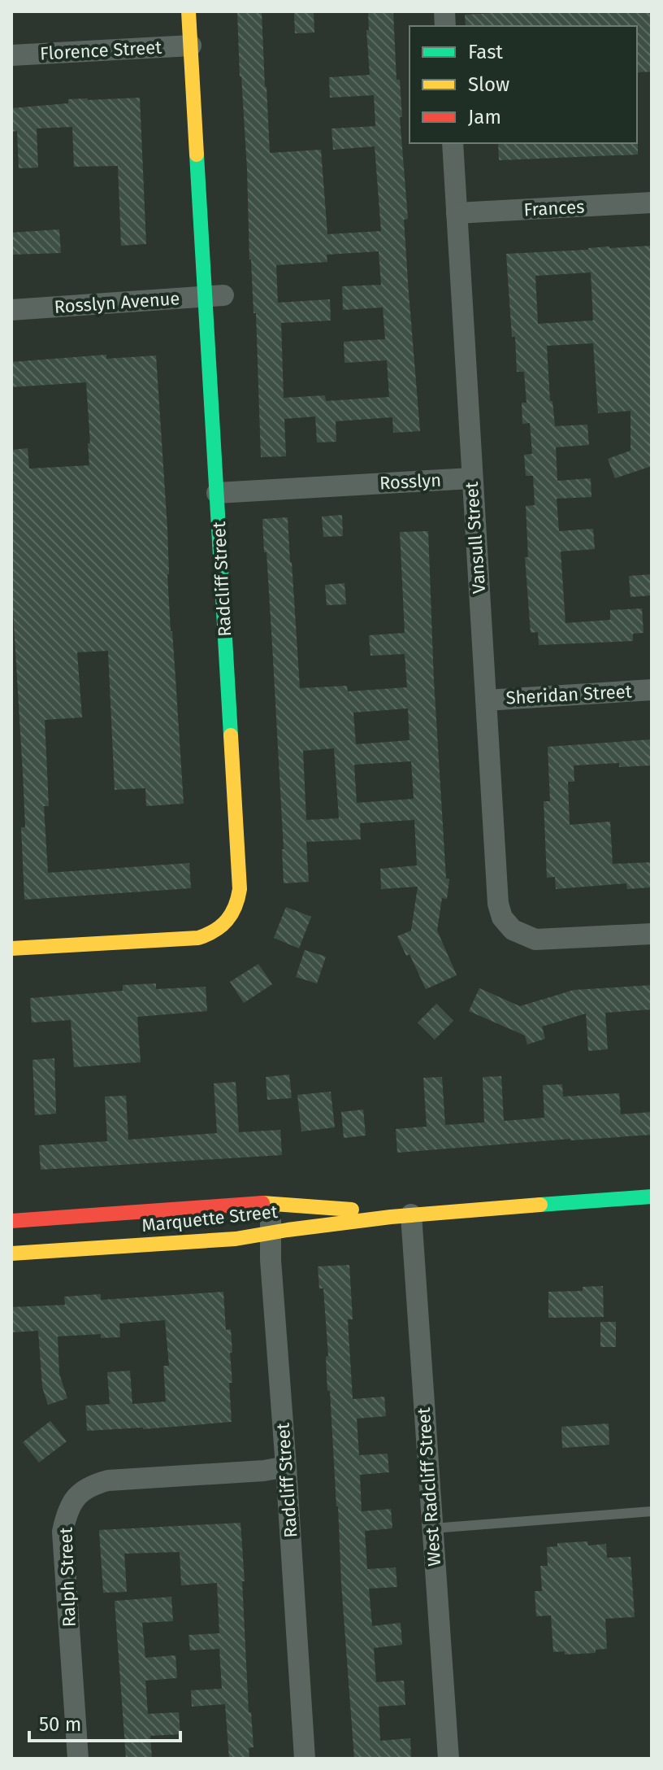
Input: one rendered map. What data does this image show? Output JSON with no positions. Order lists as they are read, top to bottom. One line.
{"streets":{"street":["Florence Street","Frances","Rosslyn Avenue","Rosslyn","Vansull Street","Radcliff Street","Sheridan Street","Marquette Street","West Radcliff Street","Ralph Street"]},"crossings":[["Florence Street","Radcliff Street"],["Frances","Vansull Street"],["Rosslyn Avenue","Radcliff Street"],["Rosslyn","Vansull Street"],["Rosslyn","Radcliff Street"],["Vansull Street","Sheridan Street"],["Radcliff Street","Marquette Street"],["Radcliff Street","Ralph Street"],["Marquette Street","West Radcliff Street"]],"legend":["Fast","Slow","Jam"],"scale_bar":"50 m"}
